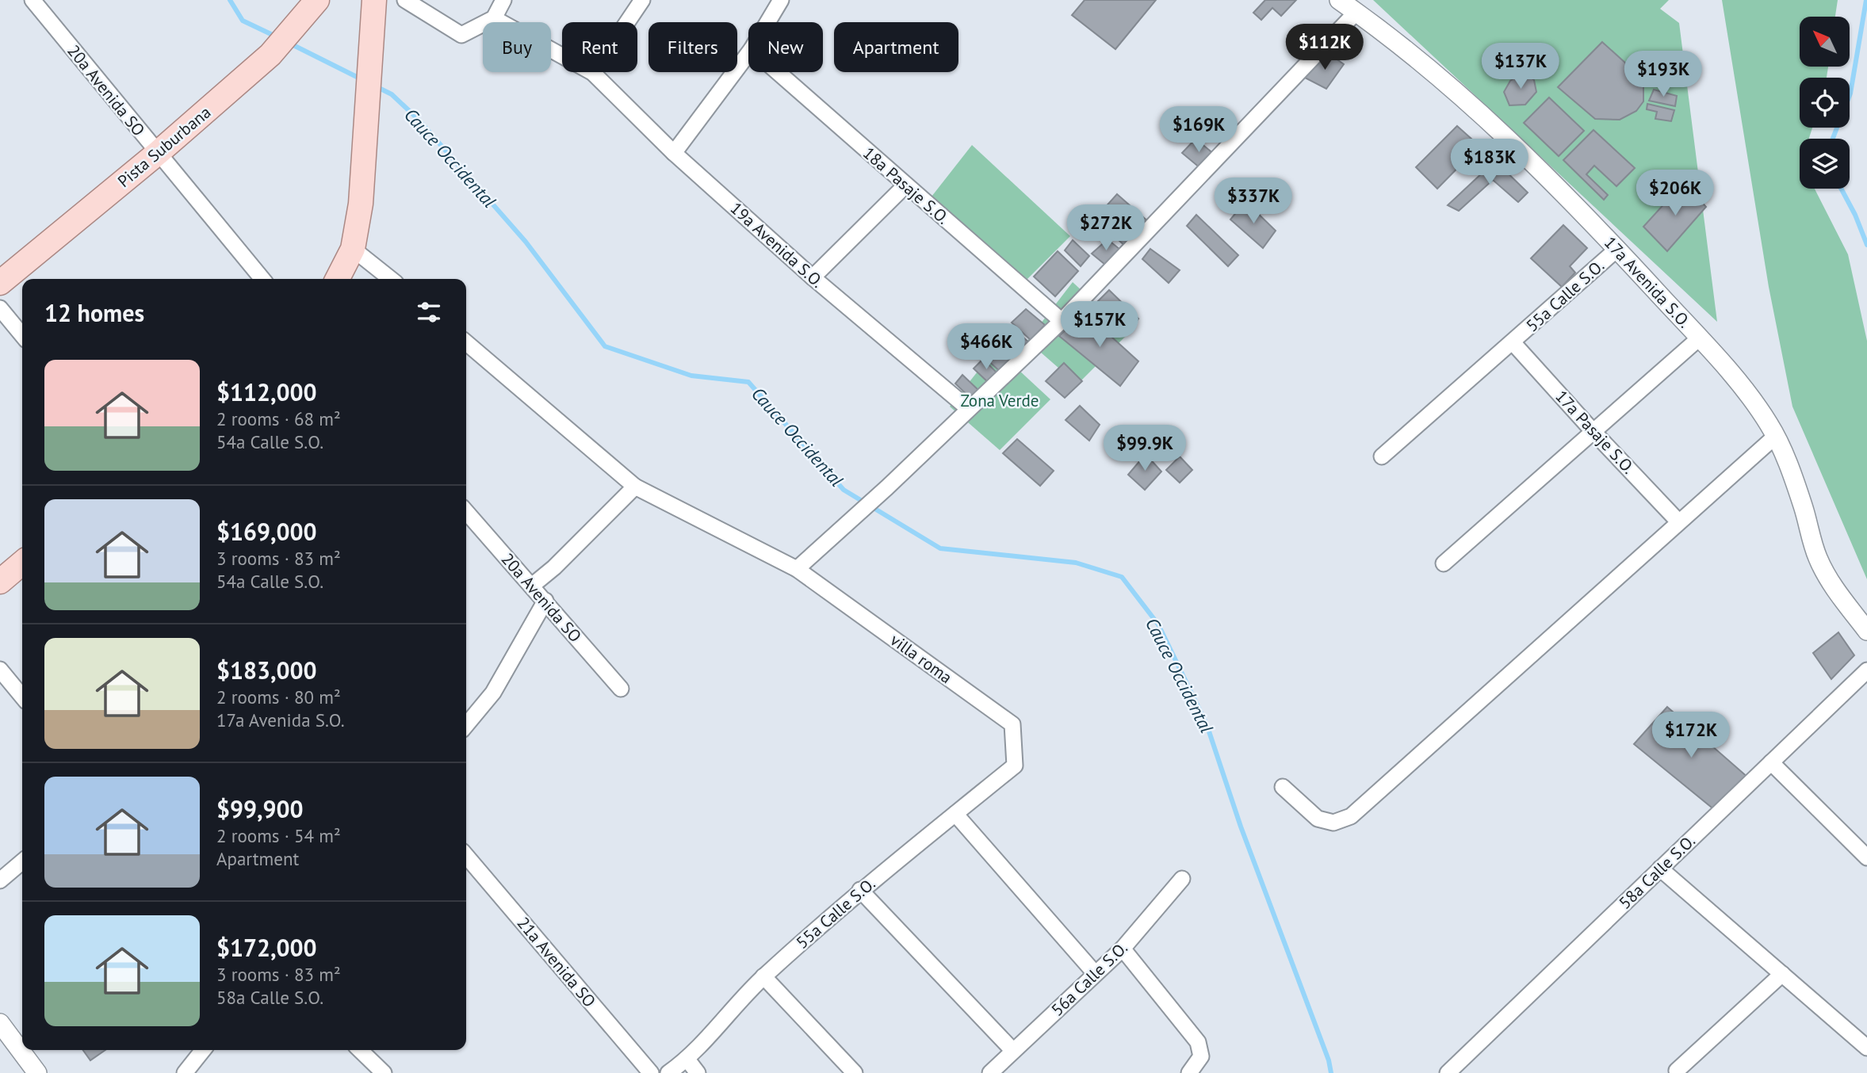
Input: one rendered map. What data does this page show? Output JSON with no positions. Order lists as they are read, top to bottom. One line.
{"streets":{"main road":["Pista Suburbana"],"street":["20a Avenida SO","18a Pasaje S.O.","19a Avenida S.O.","17a Avenida S.O.","55a Calle S.O.","17a Pasaje S.O.","villa roma","58a Calle S.O.","21a Avenida SO","56a Calle S.O."]},"crossings":[["20a Avenida SO","Pista Suburbana"],["17a Avenida S.O.","55a Calle S.O."],["55a Calle S.O.","17a Pasaje S.O."],["55a Calle S.O.","villa roma"]],"water":["Cauce Occidental"],"parks":["Zona Verde"],"north":"top left","page":{"chip":["Buy","Rent","Filters","New","Apartment"],"price":["$112K","$137K","$193K","$169K","$183K","$206K","$337K","$272K","$157K","$466K","$99.9K","$172K"],"heading":"12 homes","list":[{"name":"$112,000","note":"2 rooms · 68 m² · 54a Calle S.O."},{"name":"$169,000","note":"3 rooms · 83 m² · 54a Calle S.O."},{"name":"$183,000","note":"2 rooms · 80 m² · 17a Avenida S.O."},{"name":"$99,900","note":"2 rooms · 54 m² · Apartment"},{"name":"$172,000","note":"3 rooms · 83 m² · 58a Calle S.O."}]}}
